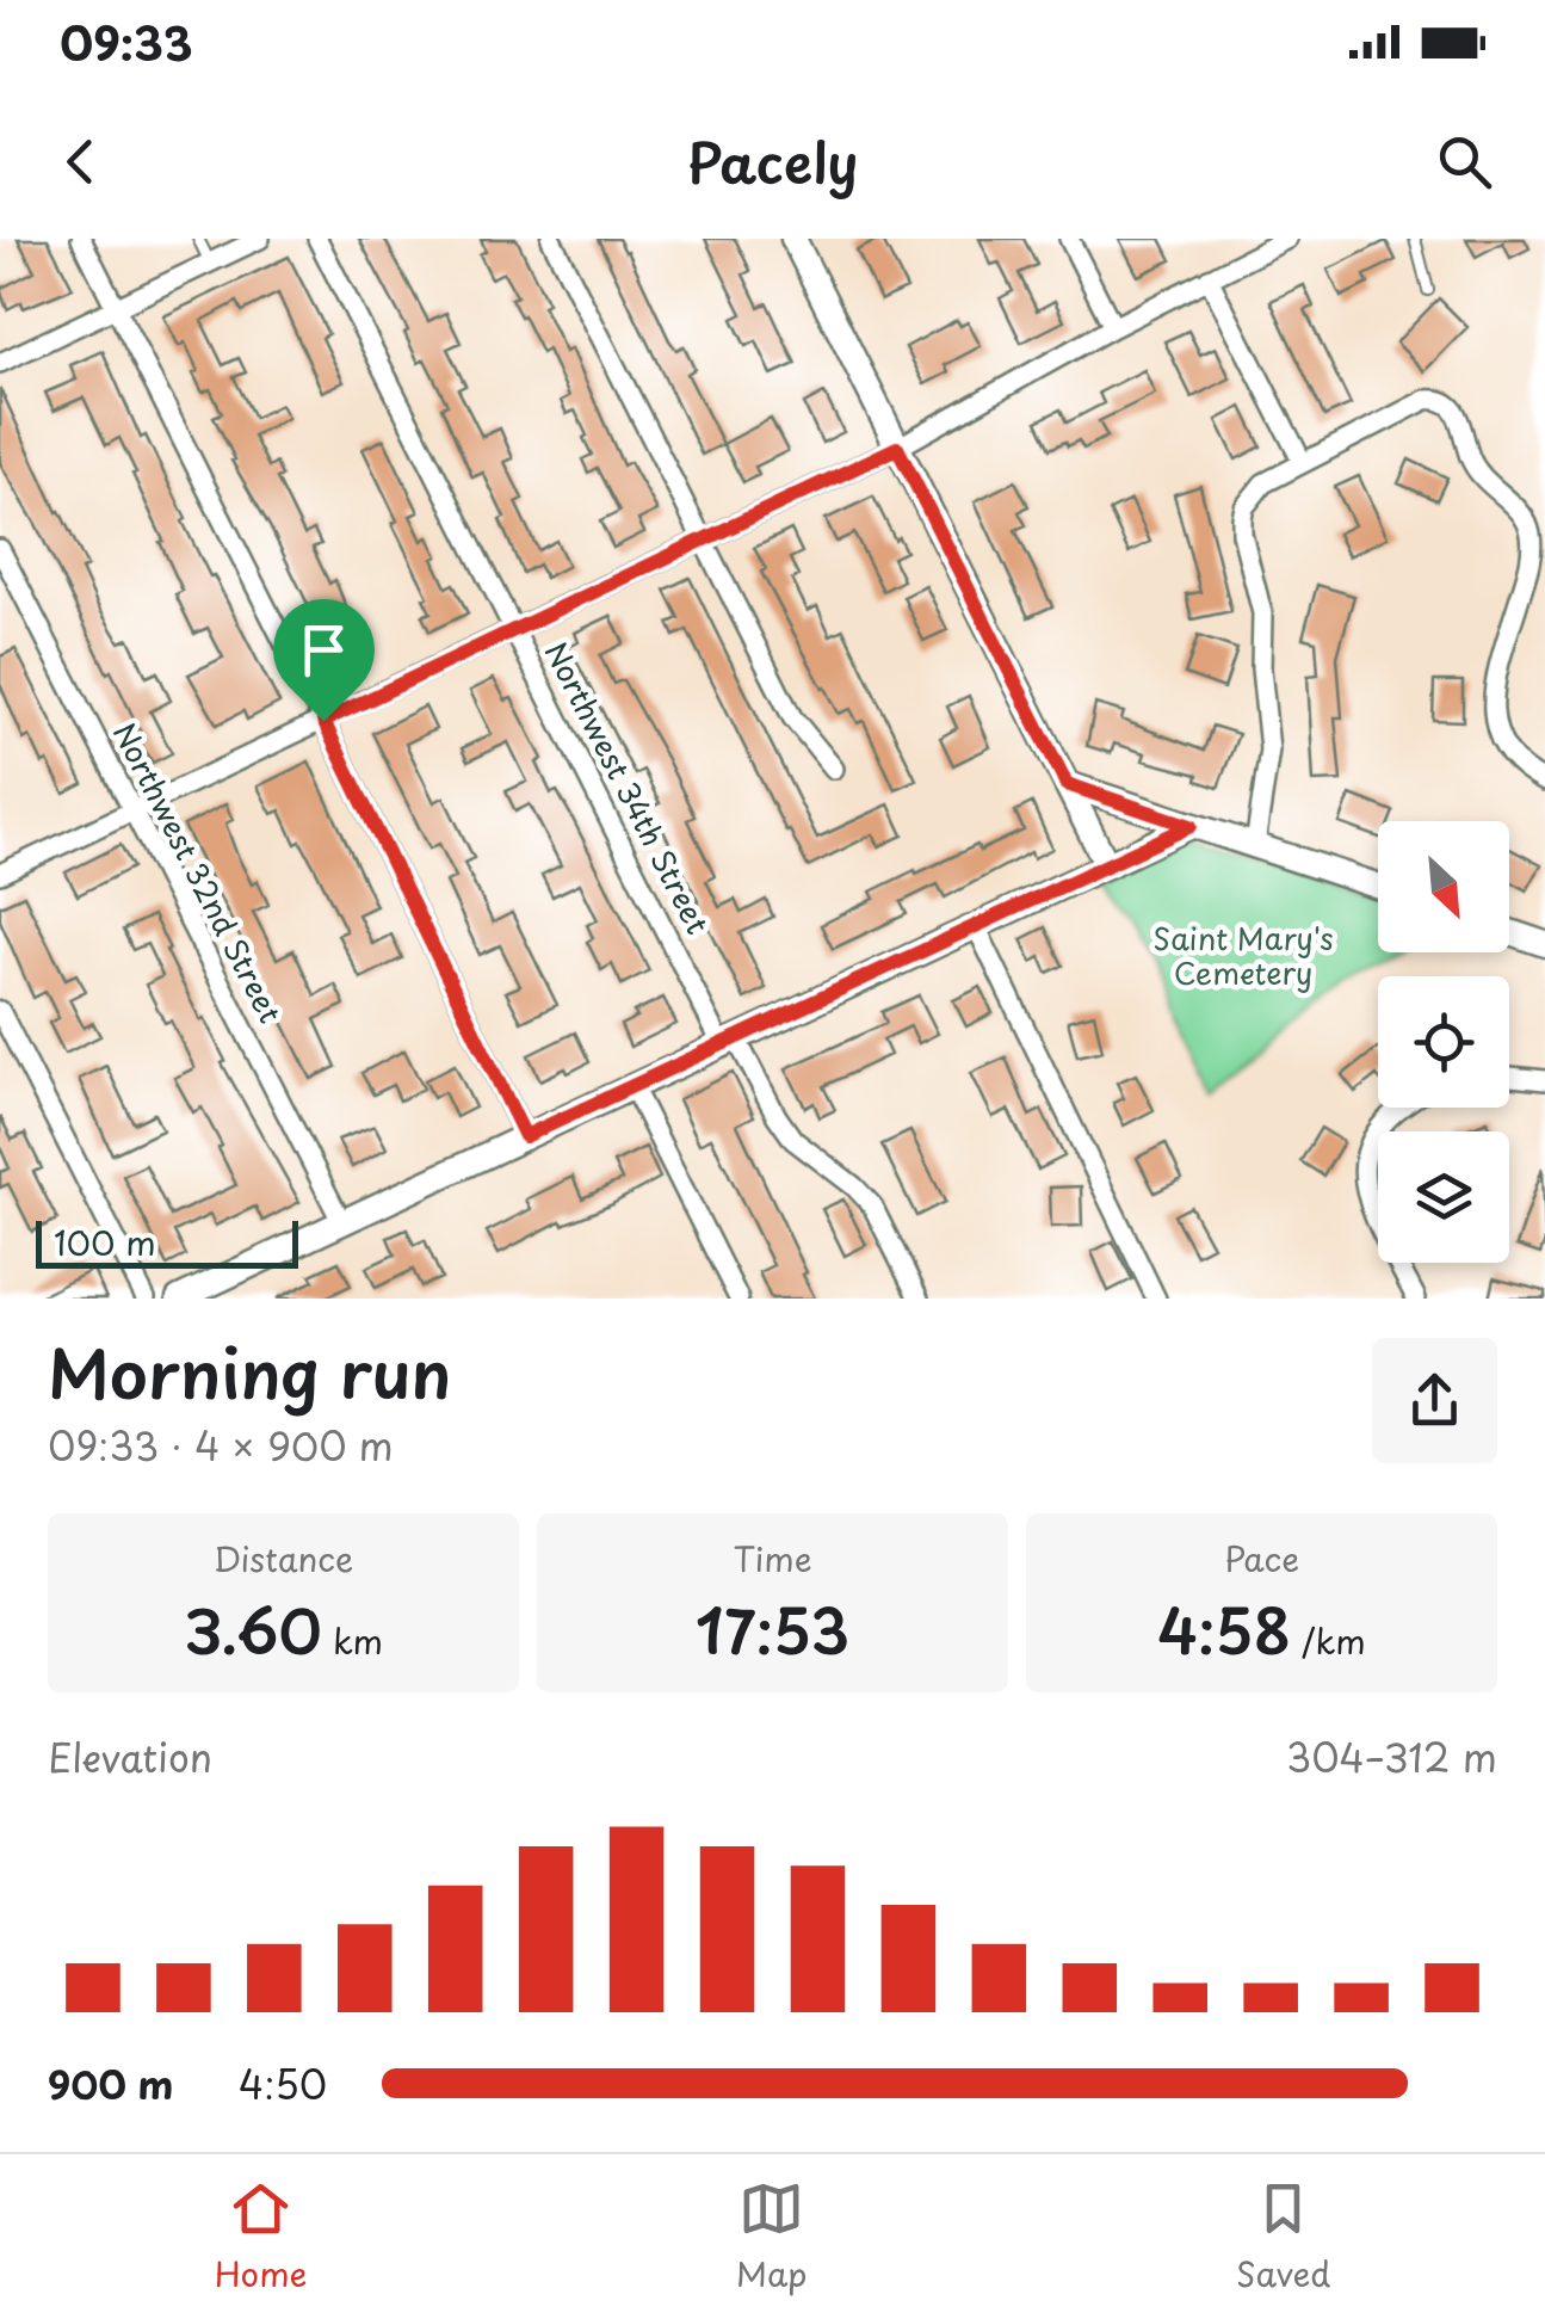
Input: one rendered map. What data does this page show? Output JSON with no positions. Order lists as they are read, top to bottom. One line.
{"streets":{"street":["Northwest 34th Street","Northwest 32nd Street"]},"parks":["Saint Mary's Cemetery"],"scale_bar":"100 m","north":"bottom right","page":{"status":"09:33","header":"Pacely","scale":"100 m","heading":["Morning run","09:33 · 4 × 900 m"],"stats":[["Distance","3.60 km"],["Time","17:53"],["Pace","4:58 /km"]],"chart":["Elevation","304–312 m"],"list":[{"name":"900 m","note":"4:50"}],"tabs":["Home","Map","Saved"]}}
